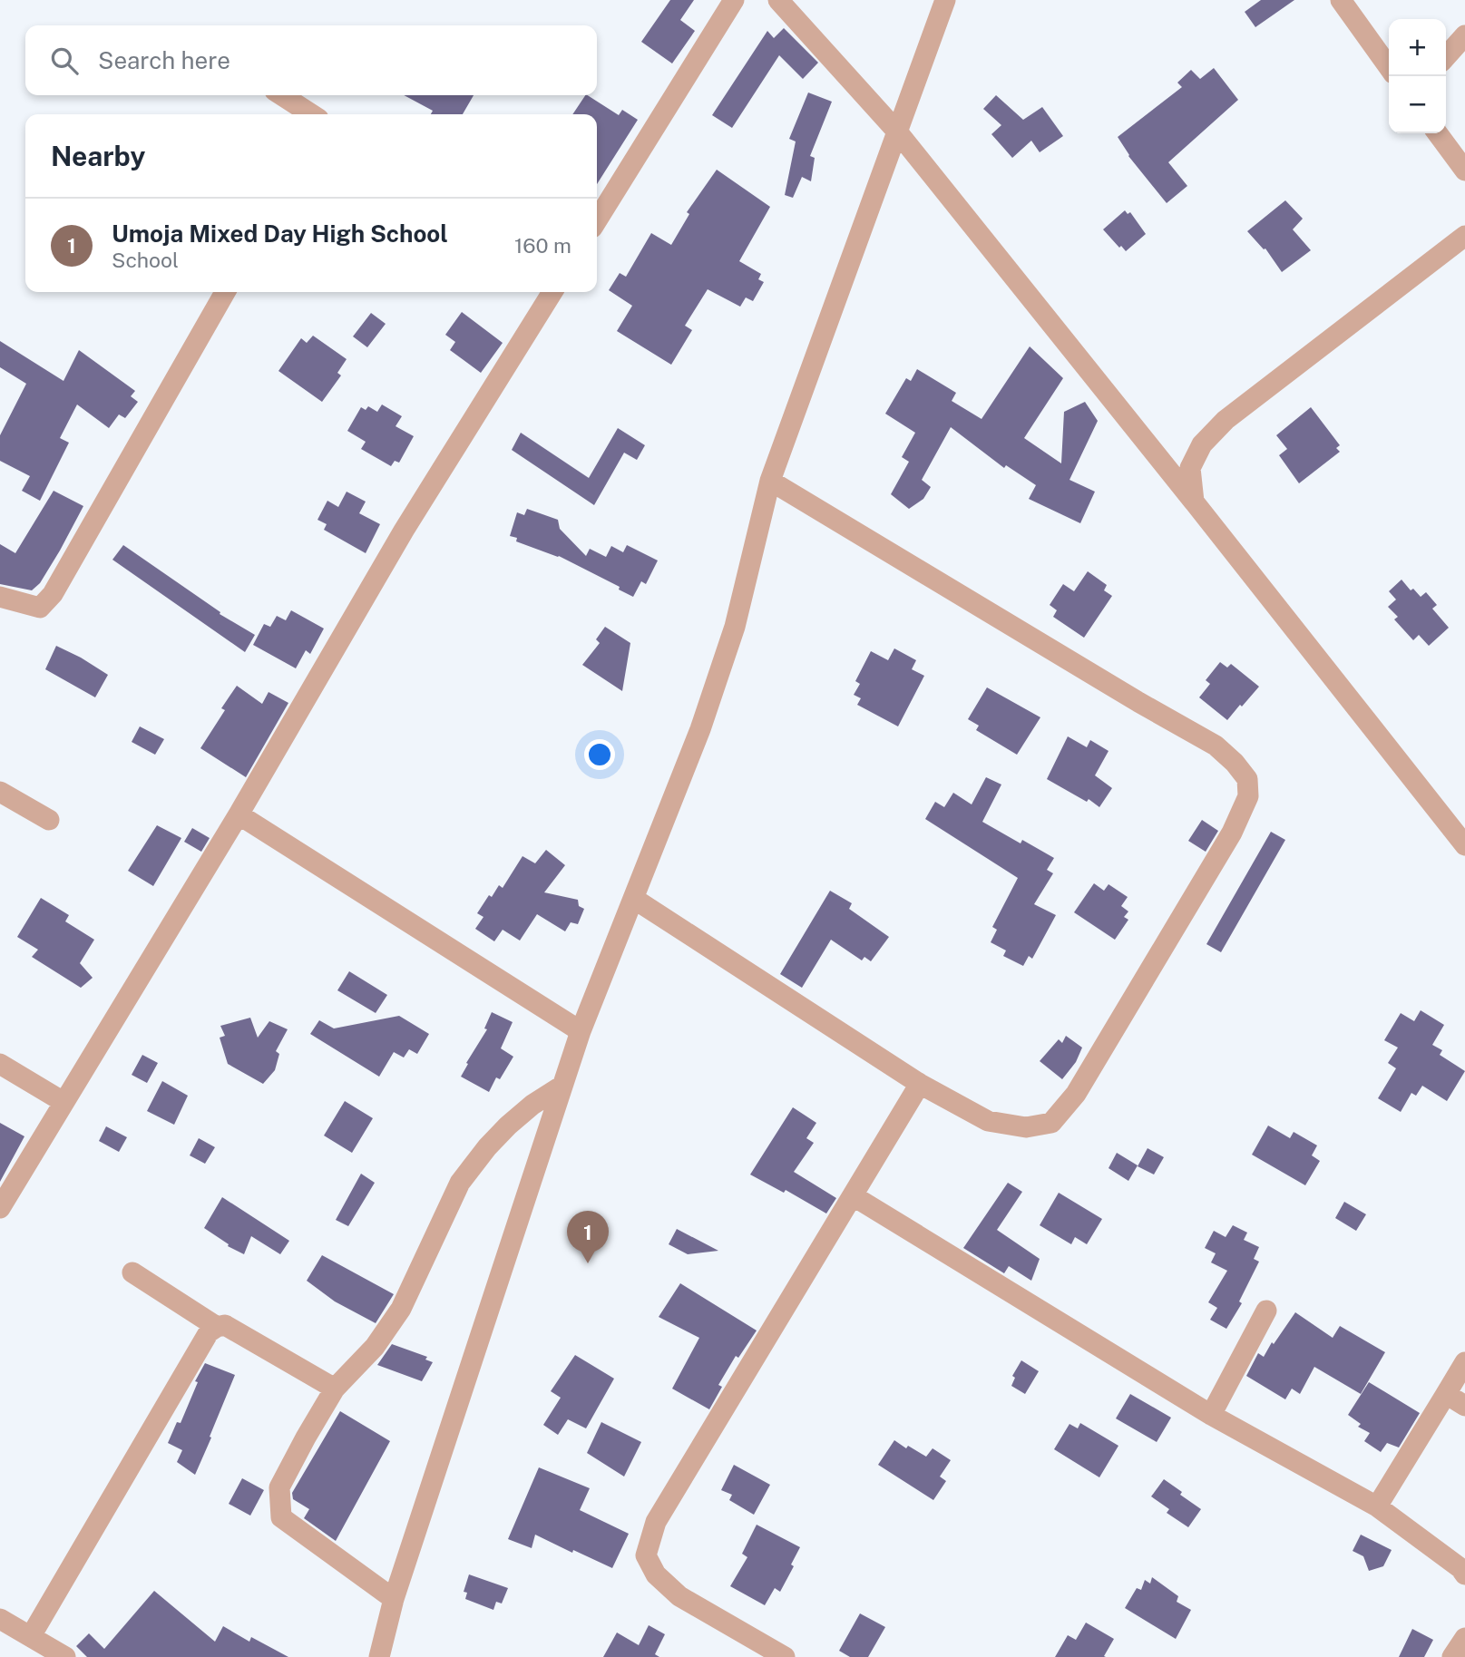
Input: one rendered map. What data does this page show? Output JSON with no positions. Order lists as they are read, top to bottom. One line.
{"page":{"map_buttons":["+","−"],"search":"Search here","heading":"Nearby","list":[{"mark":"1","name":"Umoja Mixed Day High School","note":"School","value":"160 m"}],"pins":"1"}}
